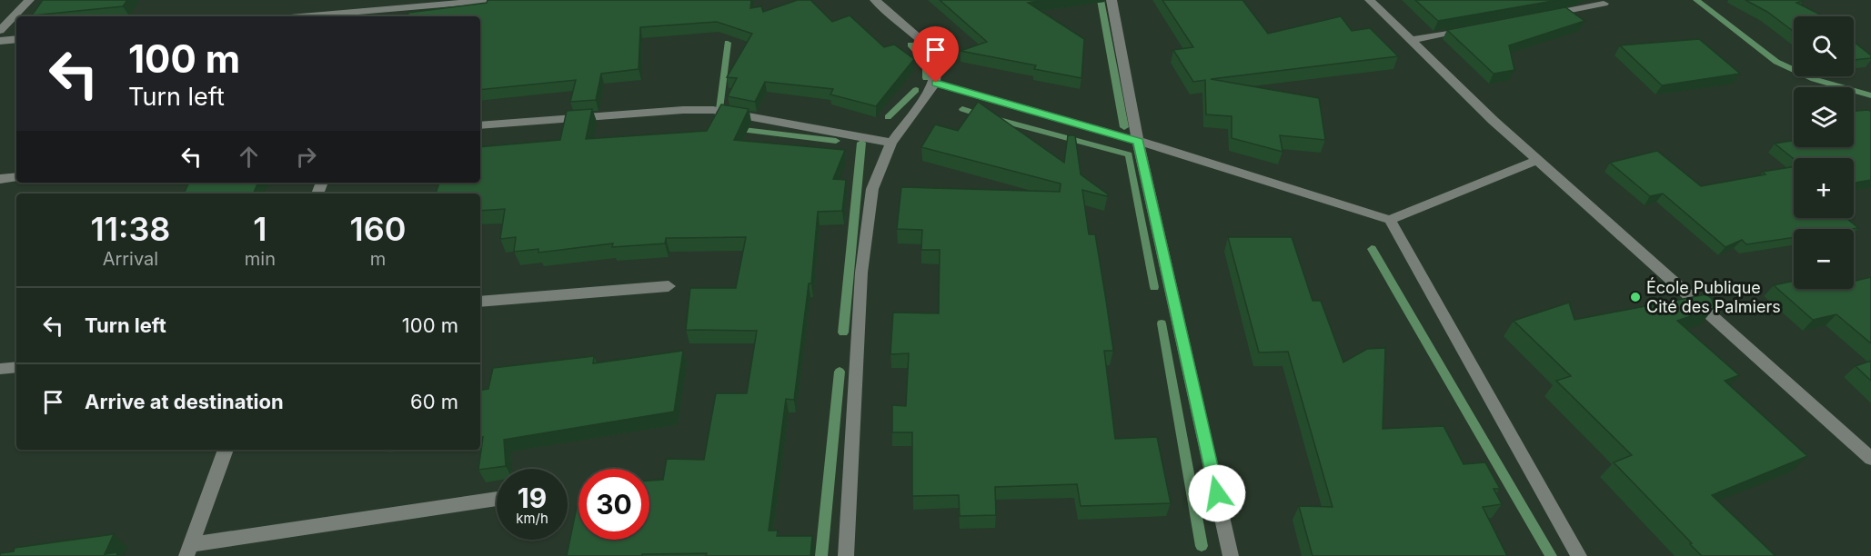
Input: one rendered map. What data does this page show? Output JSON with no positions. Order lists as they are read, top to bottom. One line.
{"places":["École Publique Cité des Palmiers"],"page":{"map_buttons":["+","−"],"turn":["100 m","Turn left"],"eta":["11:38","Arrival","1","min","160","m"],"list":[{"name":"Turn left","value":"100 m"},{"name":"Arrive at destination","value":"60 m"}],"speed":"19 km/h","limit":"30"}}
